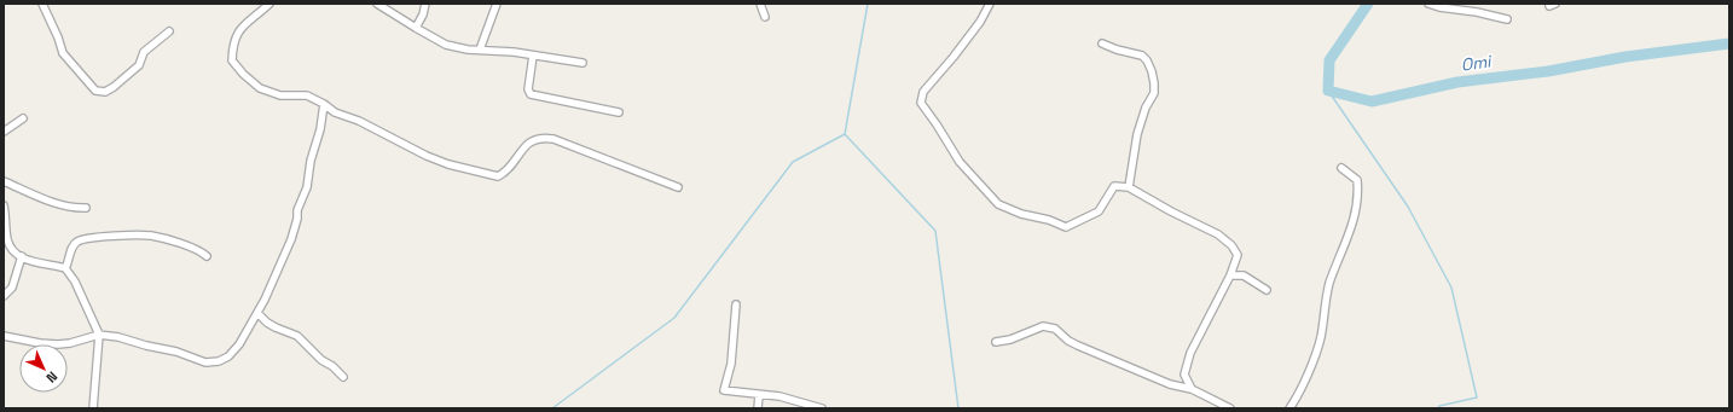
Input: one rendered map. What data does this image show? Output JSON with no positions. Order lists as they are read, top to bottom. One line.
{"water":["Omi"],"north":"bottom right"}
